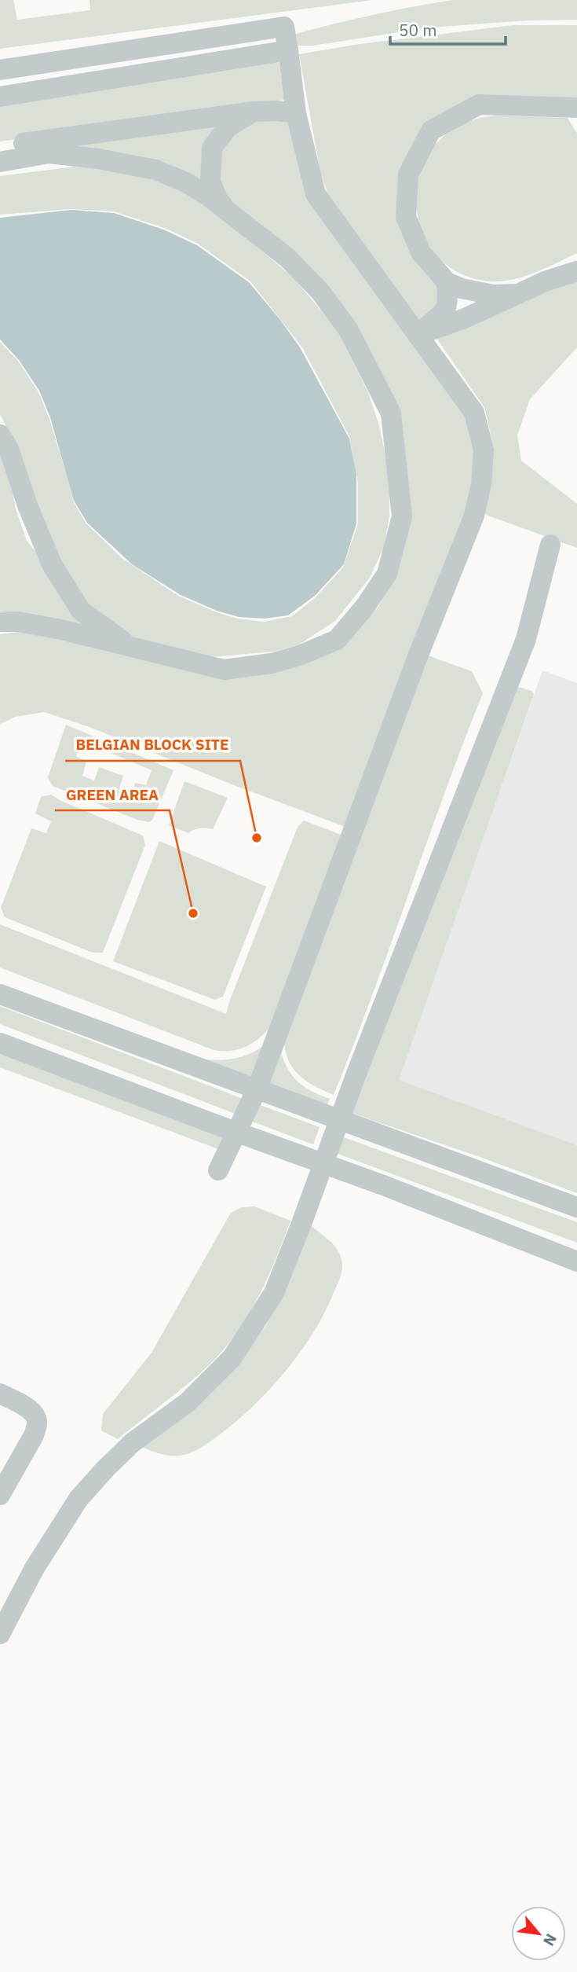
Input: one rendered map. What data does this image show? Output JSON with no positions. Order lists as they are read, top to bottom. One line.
{"places":["BELGIAN BLOCK SITE","GREEN AREA"],"scale_bar":"50 m","north":"bottom right"}
